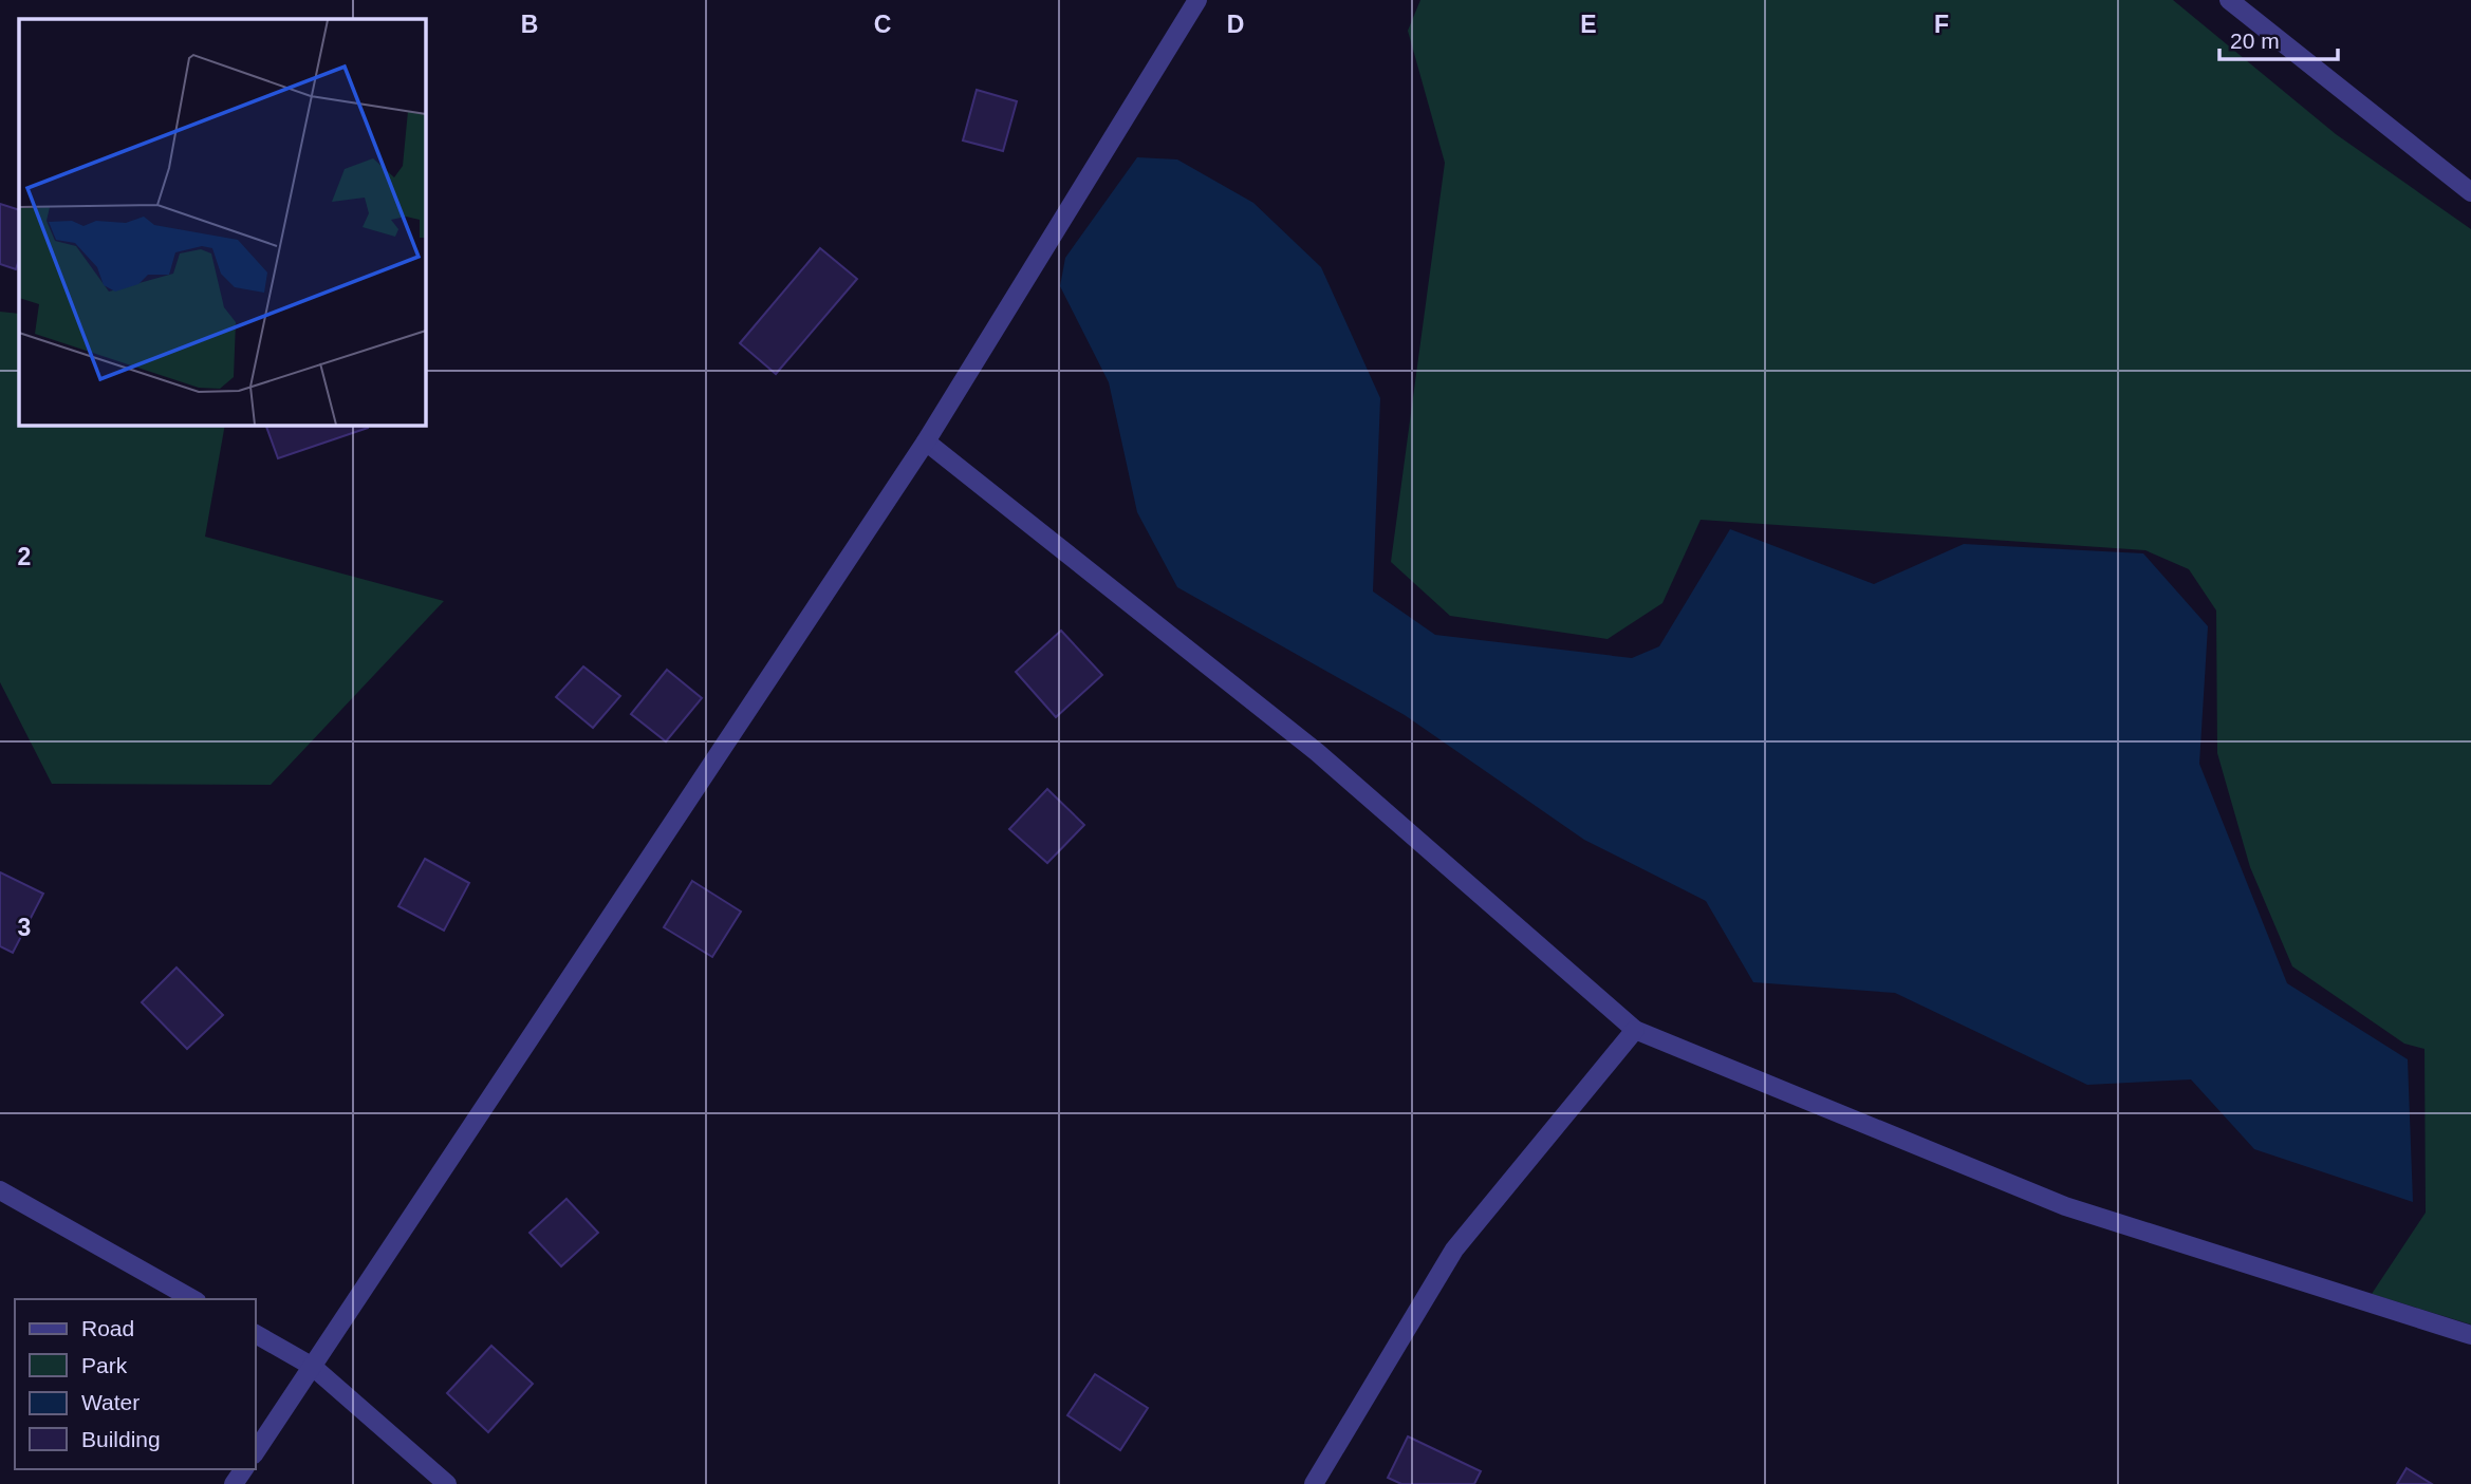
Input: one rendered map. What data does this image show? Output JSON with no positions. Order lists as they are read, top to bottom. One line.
{"legend":["Road","Park","Water","Building"],"scale_bar":"20 m","grid":{"columns":["B","C","D","E","F"],"rows":["2","3"]}}
